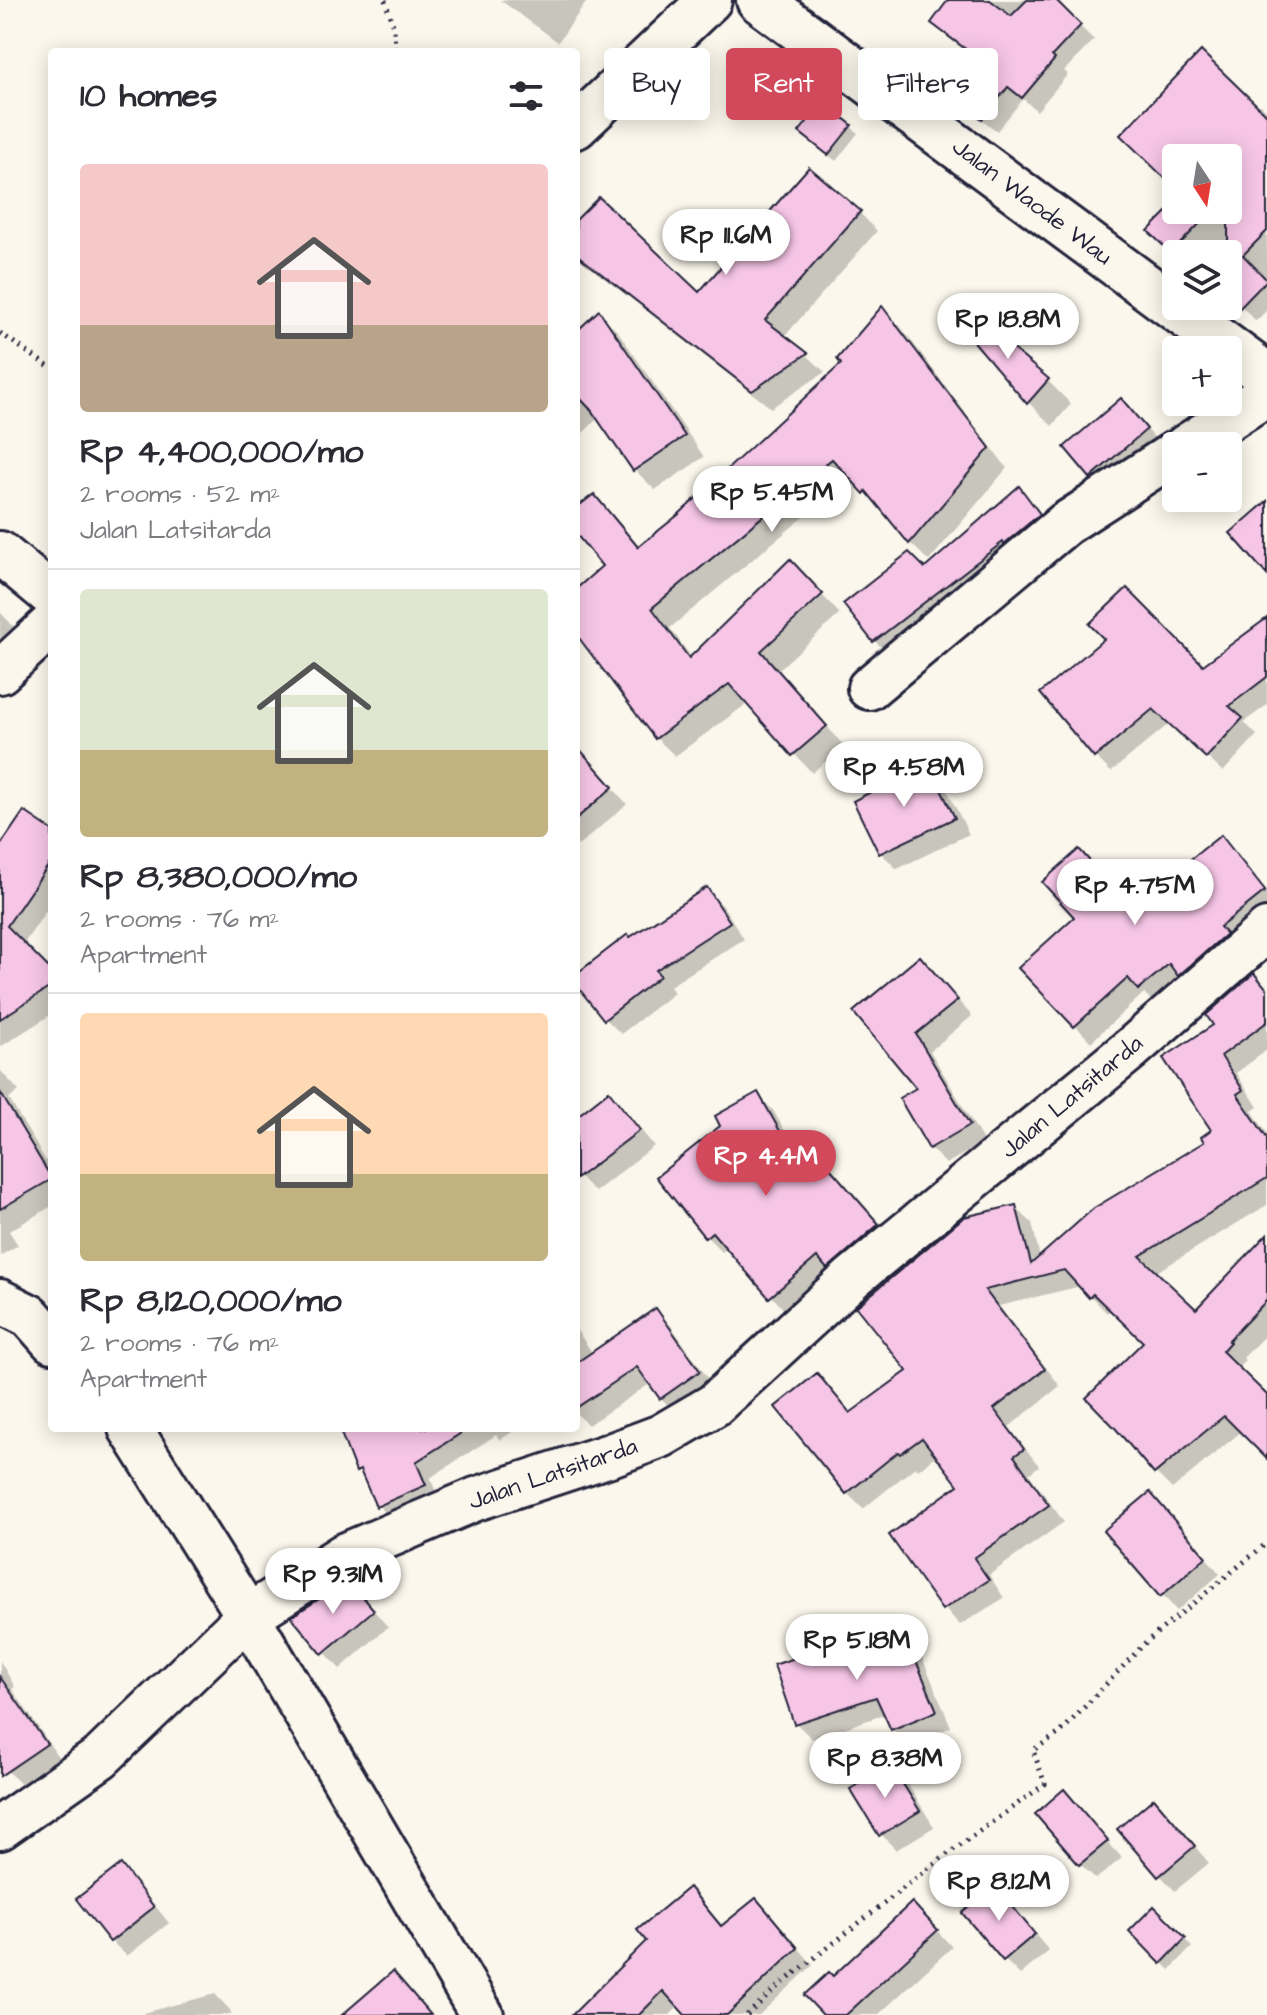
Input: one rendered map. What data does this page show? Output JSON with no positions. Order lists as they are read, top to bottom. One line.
{"streets":{"street":["Jalan Waode Wau","Jalan Latsitarda"]},"north":"bottom","page":{"chip":["Buy","Rent","Filters"],"heading":"10 homes","map_buttons":["+","−"],"list":[{"name":"Rp 4,400,000/mo","note":"2 rooms · 52 m² · Jalan Latsitarda"},{"name":"Rp 8,380,000/mo","note":"2 rooms · 76 m² · Apartment"},{"name":"Rp 8,120,000/mo","note":"2 rooms · 76 m² · Apartment"}],"price":["Rp 11.6M","Rp 18.8M","Rp 5.45M","Rp 4.58M","Rp 4.75M","Rp 4.4M","Rp 9.31M","Rp 5.18M","Rp 8.38M","Rp 8.12M"]}}
